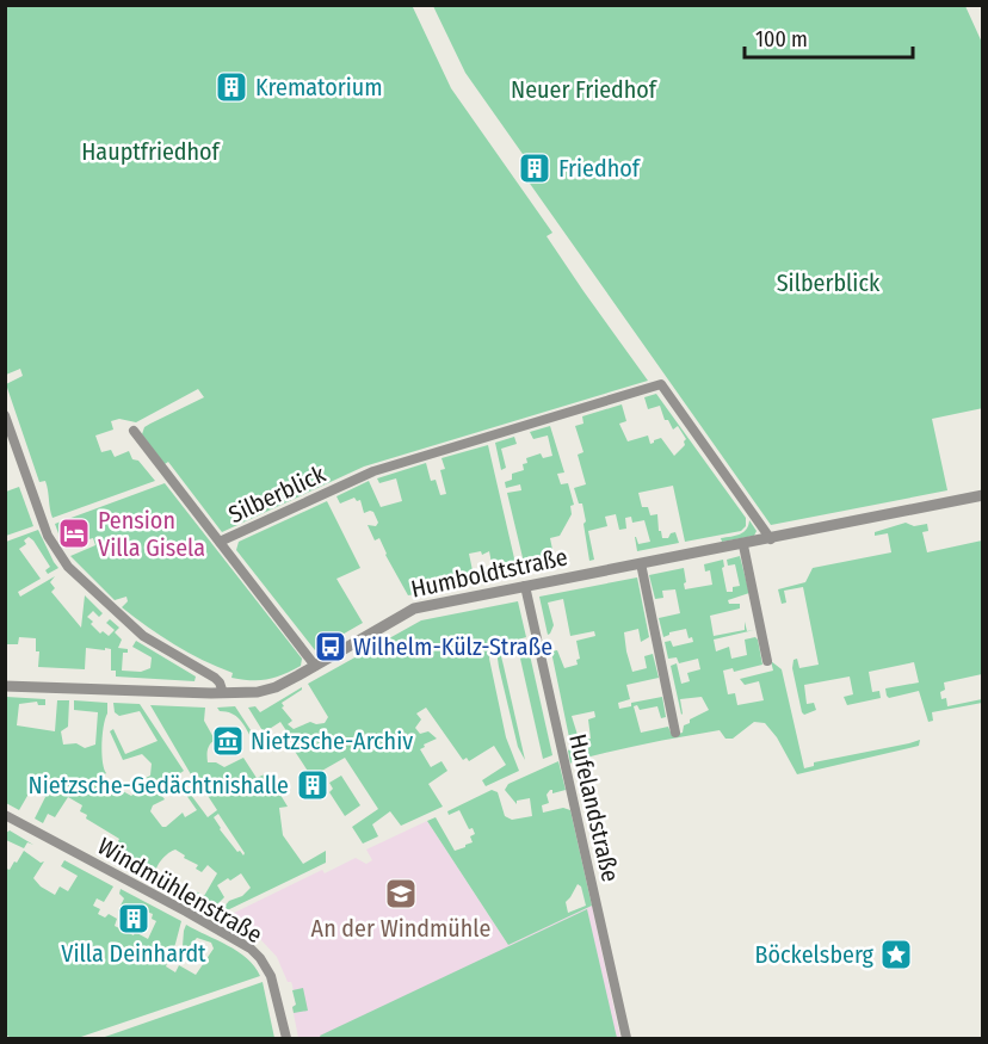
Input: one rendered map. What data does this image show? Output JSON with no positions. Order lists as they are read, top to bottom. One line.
{"streets":{"street":["Silberblick","Humboldtstraße","Hufelandstraße","Windmühlenstraße"]},"crossings":[["Silberblick","Humboldtstraße"],["Humboldtstraße","Hufelandstraße"]],"parks":["Neuer Friedhof","Hauptfriedhof","Silberblick"],"places":{"building":["Krematorium","Friedhof","Nietzsche-Gedächtnishalle","Villa Deinhardt"],"hotel":["Pension Villa Gisela"],"bus stop":["Wilhelm-Külz-Straße"],"museum":["Nietzsche-Archiv"],"school or university":["An der Windmühle"],"place":["Böckelsberg"]},"scale_bar":"100 m"}
